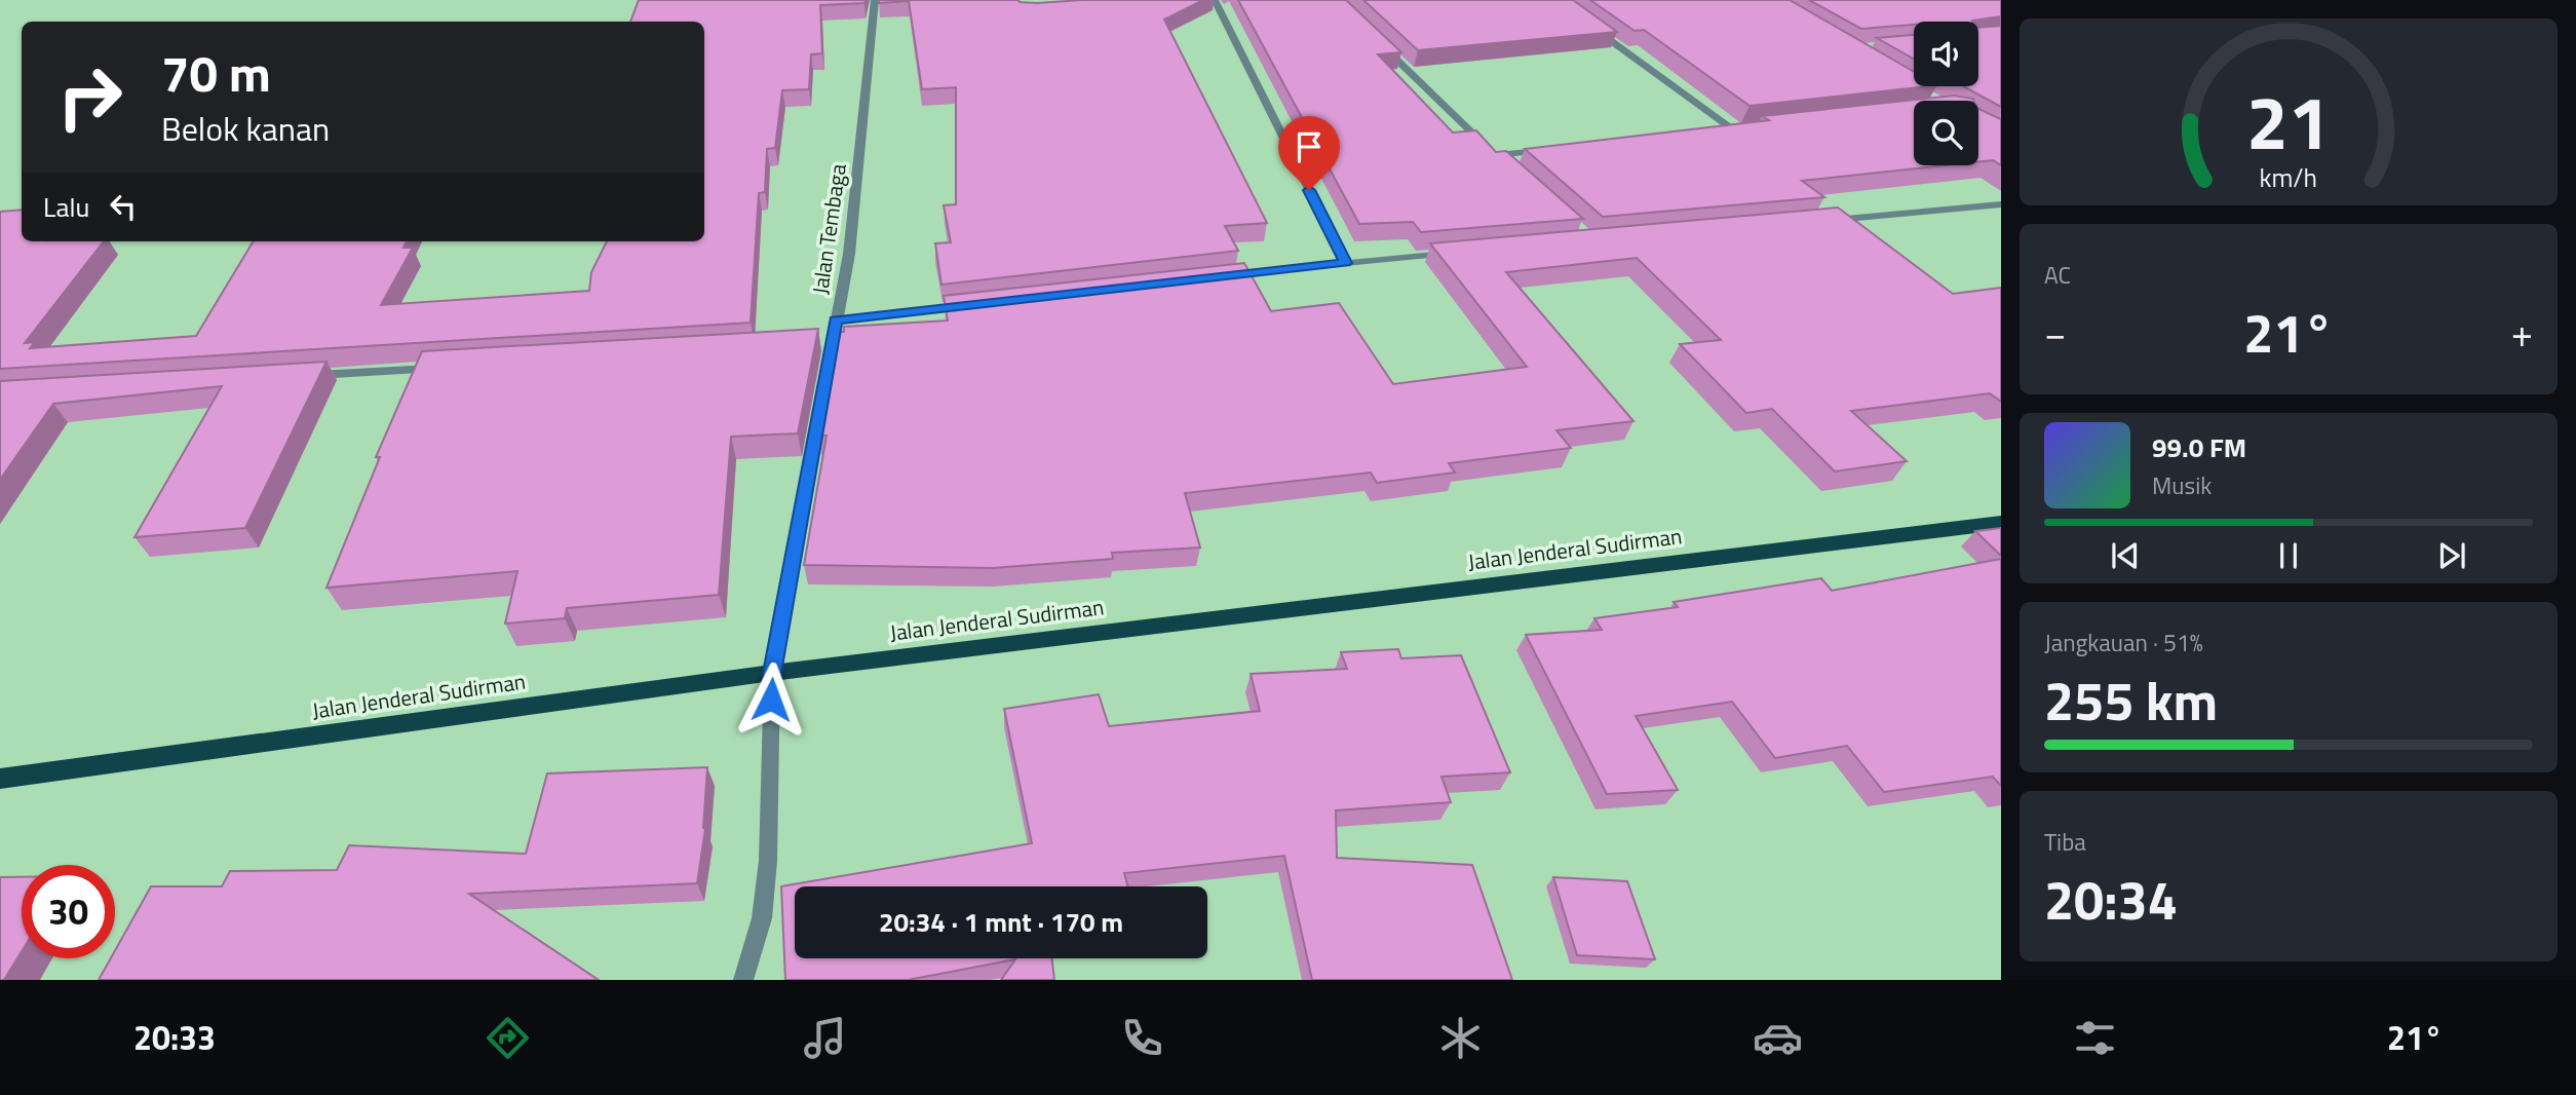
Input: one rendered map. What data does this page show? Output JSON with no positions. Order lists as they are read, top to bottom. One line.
{"streets":{"main road":["Jalan Jenderal Sudirman"],"street":["Jalan Tembaga"]},"crossings":[["Jalan Tembaga","Jalan Jenderal Sudirman"]],"page":{"turn":["70 m","Belok kanan"],"then":"Lalu","tile":["AC",["Jangkauan · 51%","255 km"],["Tiba","20:34"]],"heat":["−","21°","+"],"song":["99.0 FM","Musik"],"limit":"30","trip":"20:34 · 1 mnt · 170 m","tabs":["20:33","21°"],"gauge":["21","km/h"]}}
